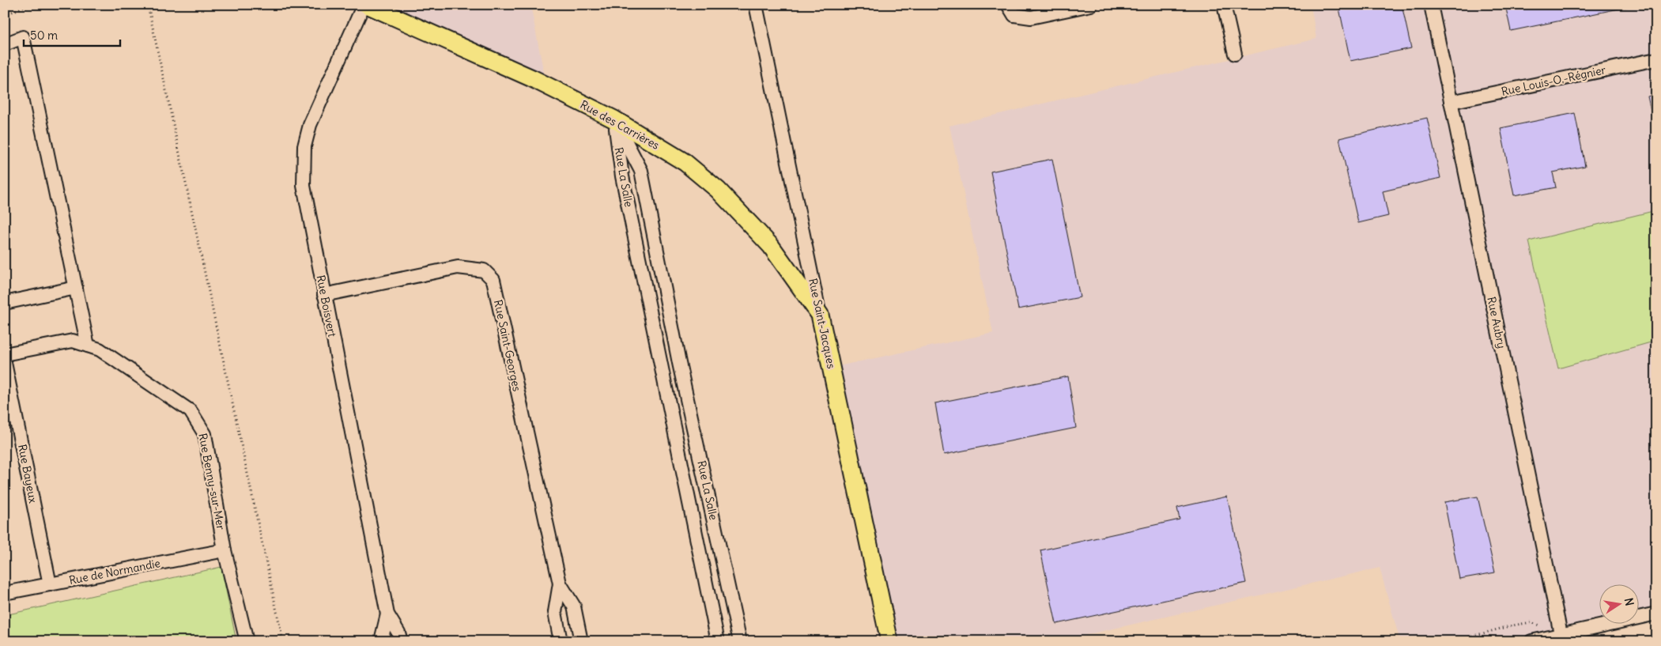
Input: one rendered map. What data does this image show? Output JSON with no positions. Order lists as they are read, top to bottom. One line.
{"streets":{"main road":["Rue des Carrières","Rue Saint-Jacques"],"street":["Rue Louis-O.-Régnier","Rue La Salle","Rue Boisvert","Rue Aubry","Rue Saint-Georges","Rue Bayeux","Rue Benny-sur-Mer","Rue de Normandie"]},"crossings":[["Rue Louis-O.-Régnier","Rue Aubry"],["Rue des Carrières","Rue La Salle"],["Rue des Carrières","Rue Saint-Jacques"],["Rue Boisvert","Rue Saint-Georges"],["Rue Bayeux","Rue de Normandie"],["Rue Benny-sur-Mer","Rue de Normandie"]],"scale_bar":"50 m","north":"right"}
